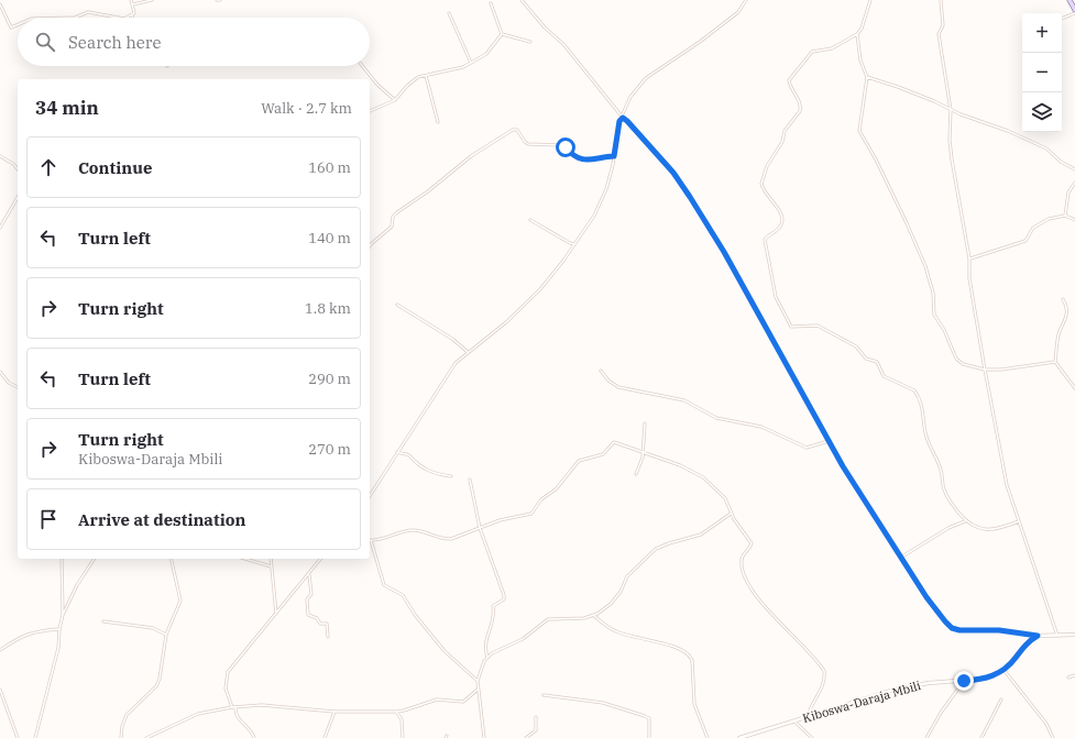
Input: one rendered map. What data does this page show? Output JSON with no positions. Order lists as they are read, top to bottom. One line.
{"streets":{"main road":["Kiboswa-Daraja Mbili"]},"page":{"map_buttons":["+","−"],"search":"Search here","heading":["34 min","Walk · 2.7 km"],"list":[["Continue","160 m"],["Turn left","140 m"],["Turn right","1.8 km"],["Turn left","290 m"],["Turn right","Kiboswa-Daraja Mbili","270 m"],"Arrive at destination"]}}
